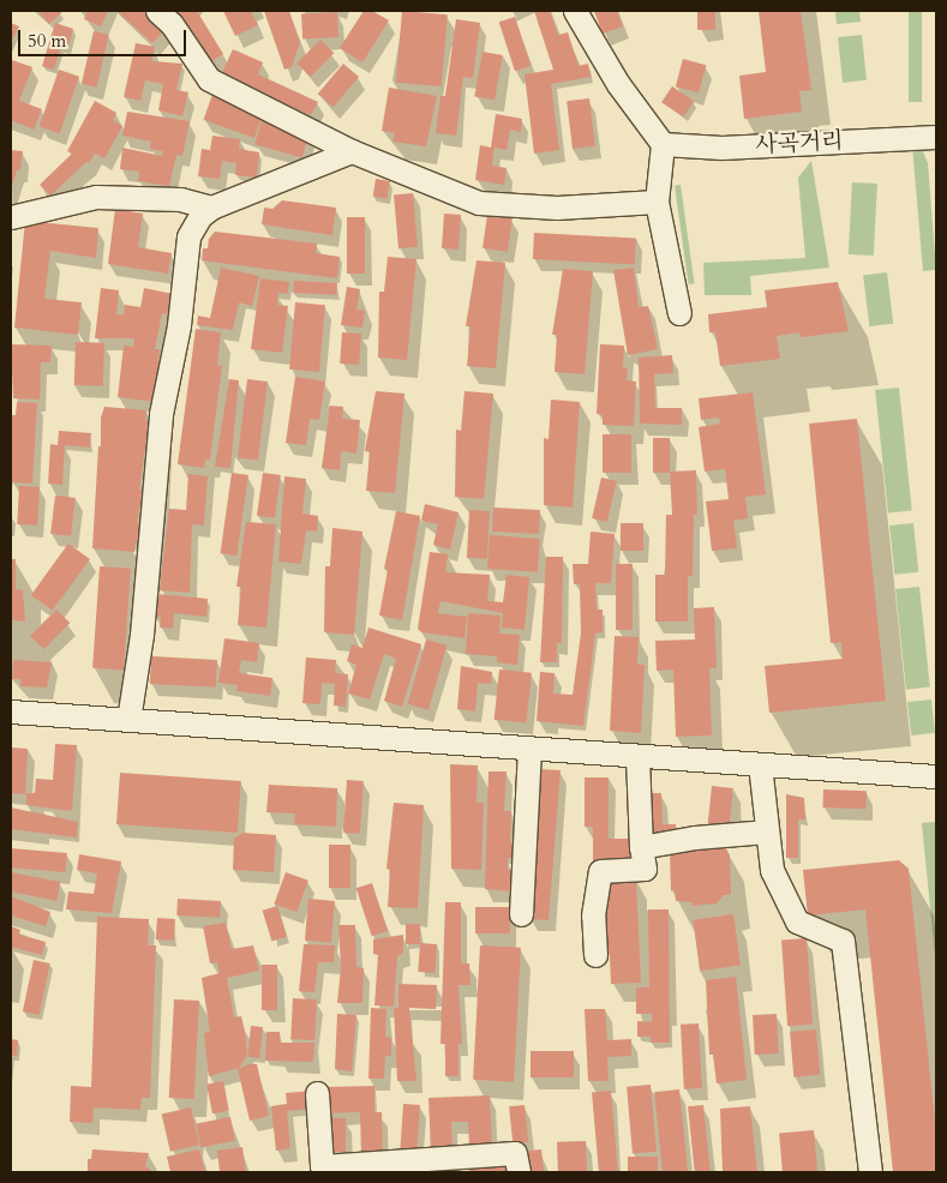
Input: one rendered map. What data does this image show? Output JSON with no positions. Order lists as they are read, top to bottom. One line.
{"streets":{"street":["사곡거리"]},"scale_bar":"50 m"}
